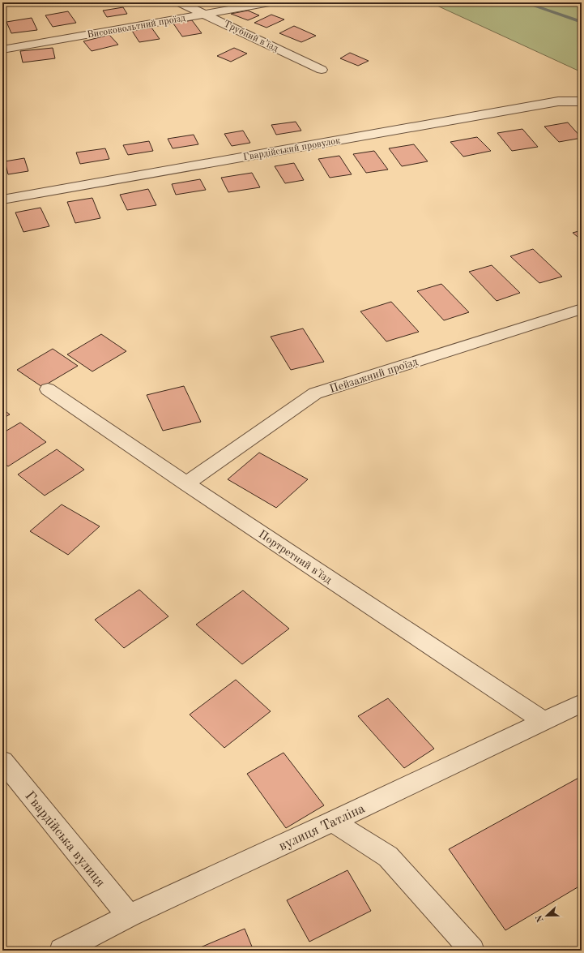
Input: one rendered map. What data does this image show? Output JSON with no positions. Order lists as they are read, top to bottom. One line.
{"streets":{"street":["Високовольтний проїзд","Трубний в’їзд","Гвардійський провулок","Пейзажний проїзд","Портретний в'їзд","вулиця Татліна","Гвардійська вулиця"]},"crossings":[["Високовольтний проїзд","Трубний в’їзд"],["Пейзажний проїзд","Портретний в'їзд"],["Портретний в'їзд","вулиця Татліна"],["вулиця Татліна","Гвардійська вулиця"]],"north":"left"}
